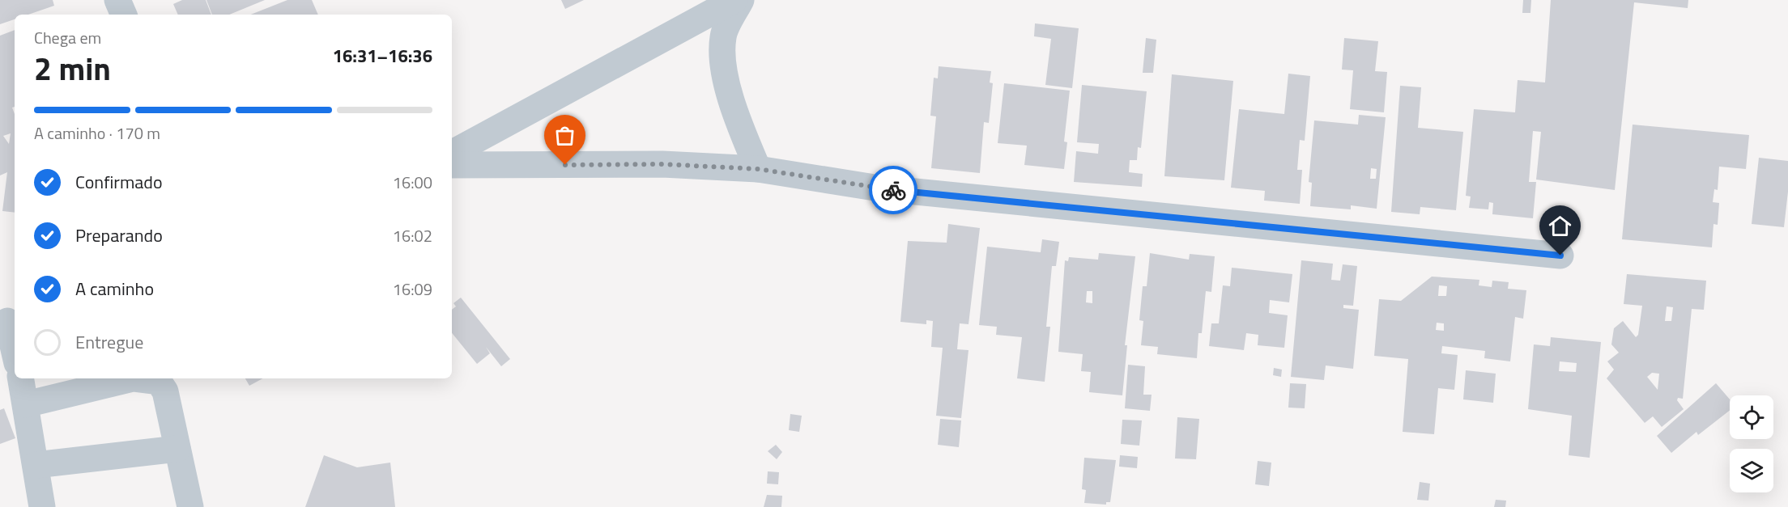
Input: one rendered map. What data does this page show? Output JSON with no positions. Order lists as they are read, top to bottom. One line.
{"page":{"heading":["2 min","Chega em","16:31–16:36"],"bar":"A caminho · 170 m","list":[["Confirmado","16:00"],["Preparando","16:02"],["A caminho","16:09"],"Entregue"]}}
